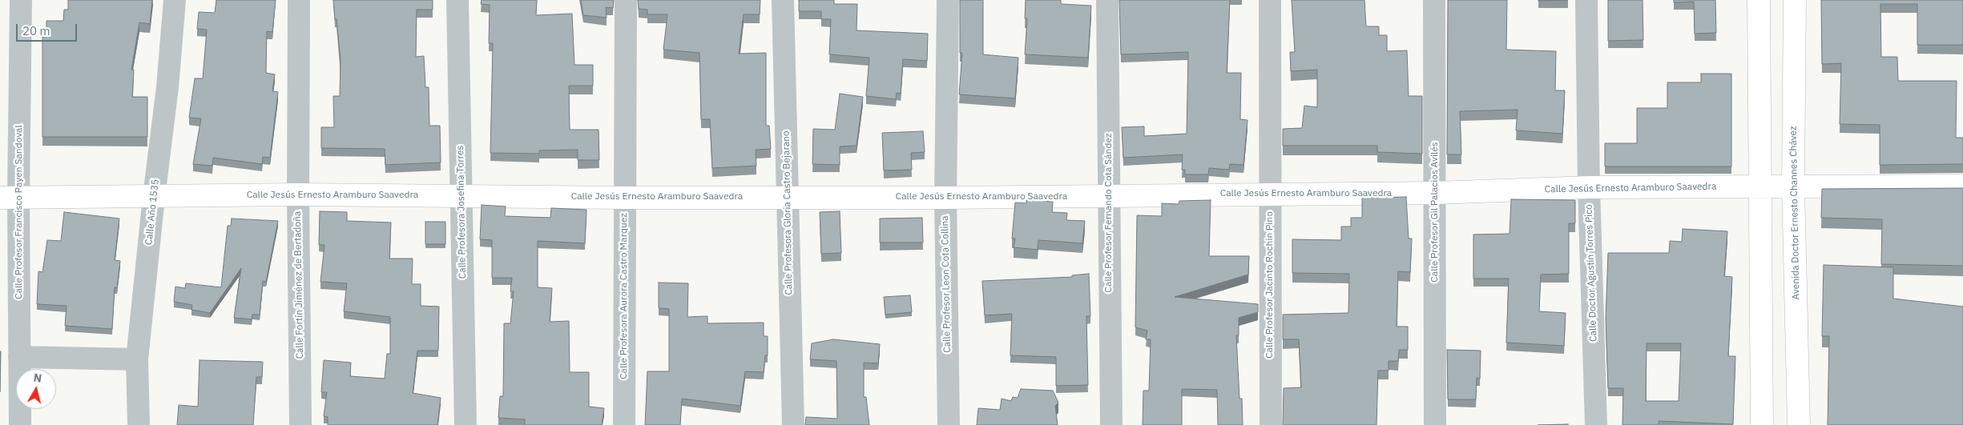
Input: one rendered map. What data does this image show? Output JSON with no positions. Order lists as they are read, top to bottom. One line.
{"streets":{"street":["Calle Jesús Ernesto Aramburo Saavedra","Calle Profesor Francisco Payen Sandoval","Calle Año 1535","Calle Profesora Josefina Torres","Calle Profesor Gil Palacios Avilés","Calle Profesora Gloria Castro Bejarano","Calle Profesor Fernando Cota Sández","Avenida Doctor Ernesto Channes Chávez","Calle Doctor Agustín Torres Pico","Calle Profesor Leon Cota Collina","Calle Fortín Jiménez de Bertadoña","Calle Profesor Jacinto Rochin Pino","Calle Profesora Aurora Castro Marquez"]},"crossings":[["Calle Jesús Ernesto Aramburo Saavedra","Calle Profesor Francisco Payen Sandoval"],["Calle Jesús Ernesto Aramburo Saavedra","Calle Año 1535"],["Calle Jesús Ernesto Aramburo Saavedra","Calle Profesora Josefina Torres"],["Calle Jesús Ernesto Aramburo Saavedra","Calle Profesor Gil Palacios Avilés"],["Calle Jesús Ernesto Aramburo Saavedra","Calle Profesora Gloria Castro Bejarano"],["Calle Jesús Ernesto Aramburo Saavedra","Calle Profesor Fernando Cota Sández"],["Calle Jesús Ernesto Aramburo Saavedra","Avenida Doctor Ernesto Channes Chávez"],["Calle Jesús Ernesto Aramburo Saavedra","Calle Doctor Agustín Torres Pico"],["Calle Jesús Ernesto Aramburo Saavedra","Calle Profesor Leon Cota Collina"],["Calle Jesús Ernesto Aramburo Saavedra","Calle Fortín Jiménez de Bertadoña"],["Calle Jesús Ernesto Aramburo Saavedra","Calle Profesor Jacinto Rochin Pino"],["Calle Jesús Ernesto Aramburo Saavedra","Calle Profesora Aurora Castro Marquez"]],"scale_bar":"20 m","north":"top"}
